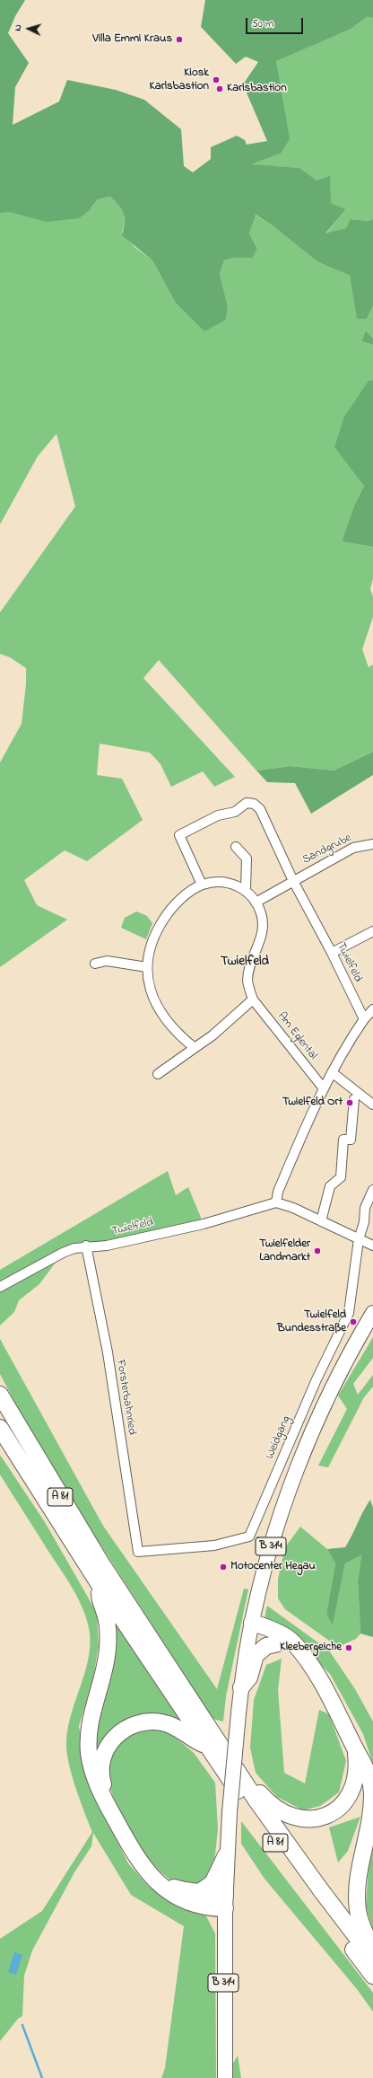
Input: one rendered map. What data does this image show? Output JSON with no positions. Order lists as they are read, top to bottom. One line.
{"streets":{"highway":["A 81"],"main road":["B 314"],"street":["Sandgrube","Twielfeld","Am Eglental","Forsterbahnried","Weidgang"]},"crossings":[["Sandgrube","Twielfeld"],["Twielfeld","Forsterbahnried"],["Forsterbahnried","Weidgang"]],"districts":["Twielfeld"],"places":["Villa Emmi Kraus","Kiosk Karlsbastion","Karlsbastion","Twielfeld Ort","Twielfelder Landmarkt","Twielfeld Bundesstraße","Motocenter Hegau","Kleebergeiche"],"scale_bar":"50 m","north":"left"}
